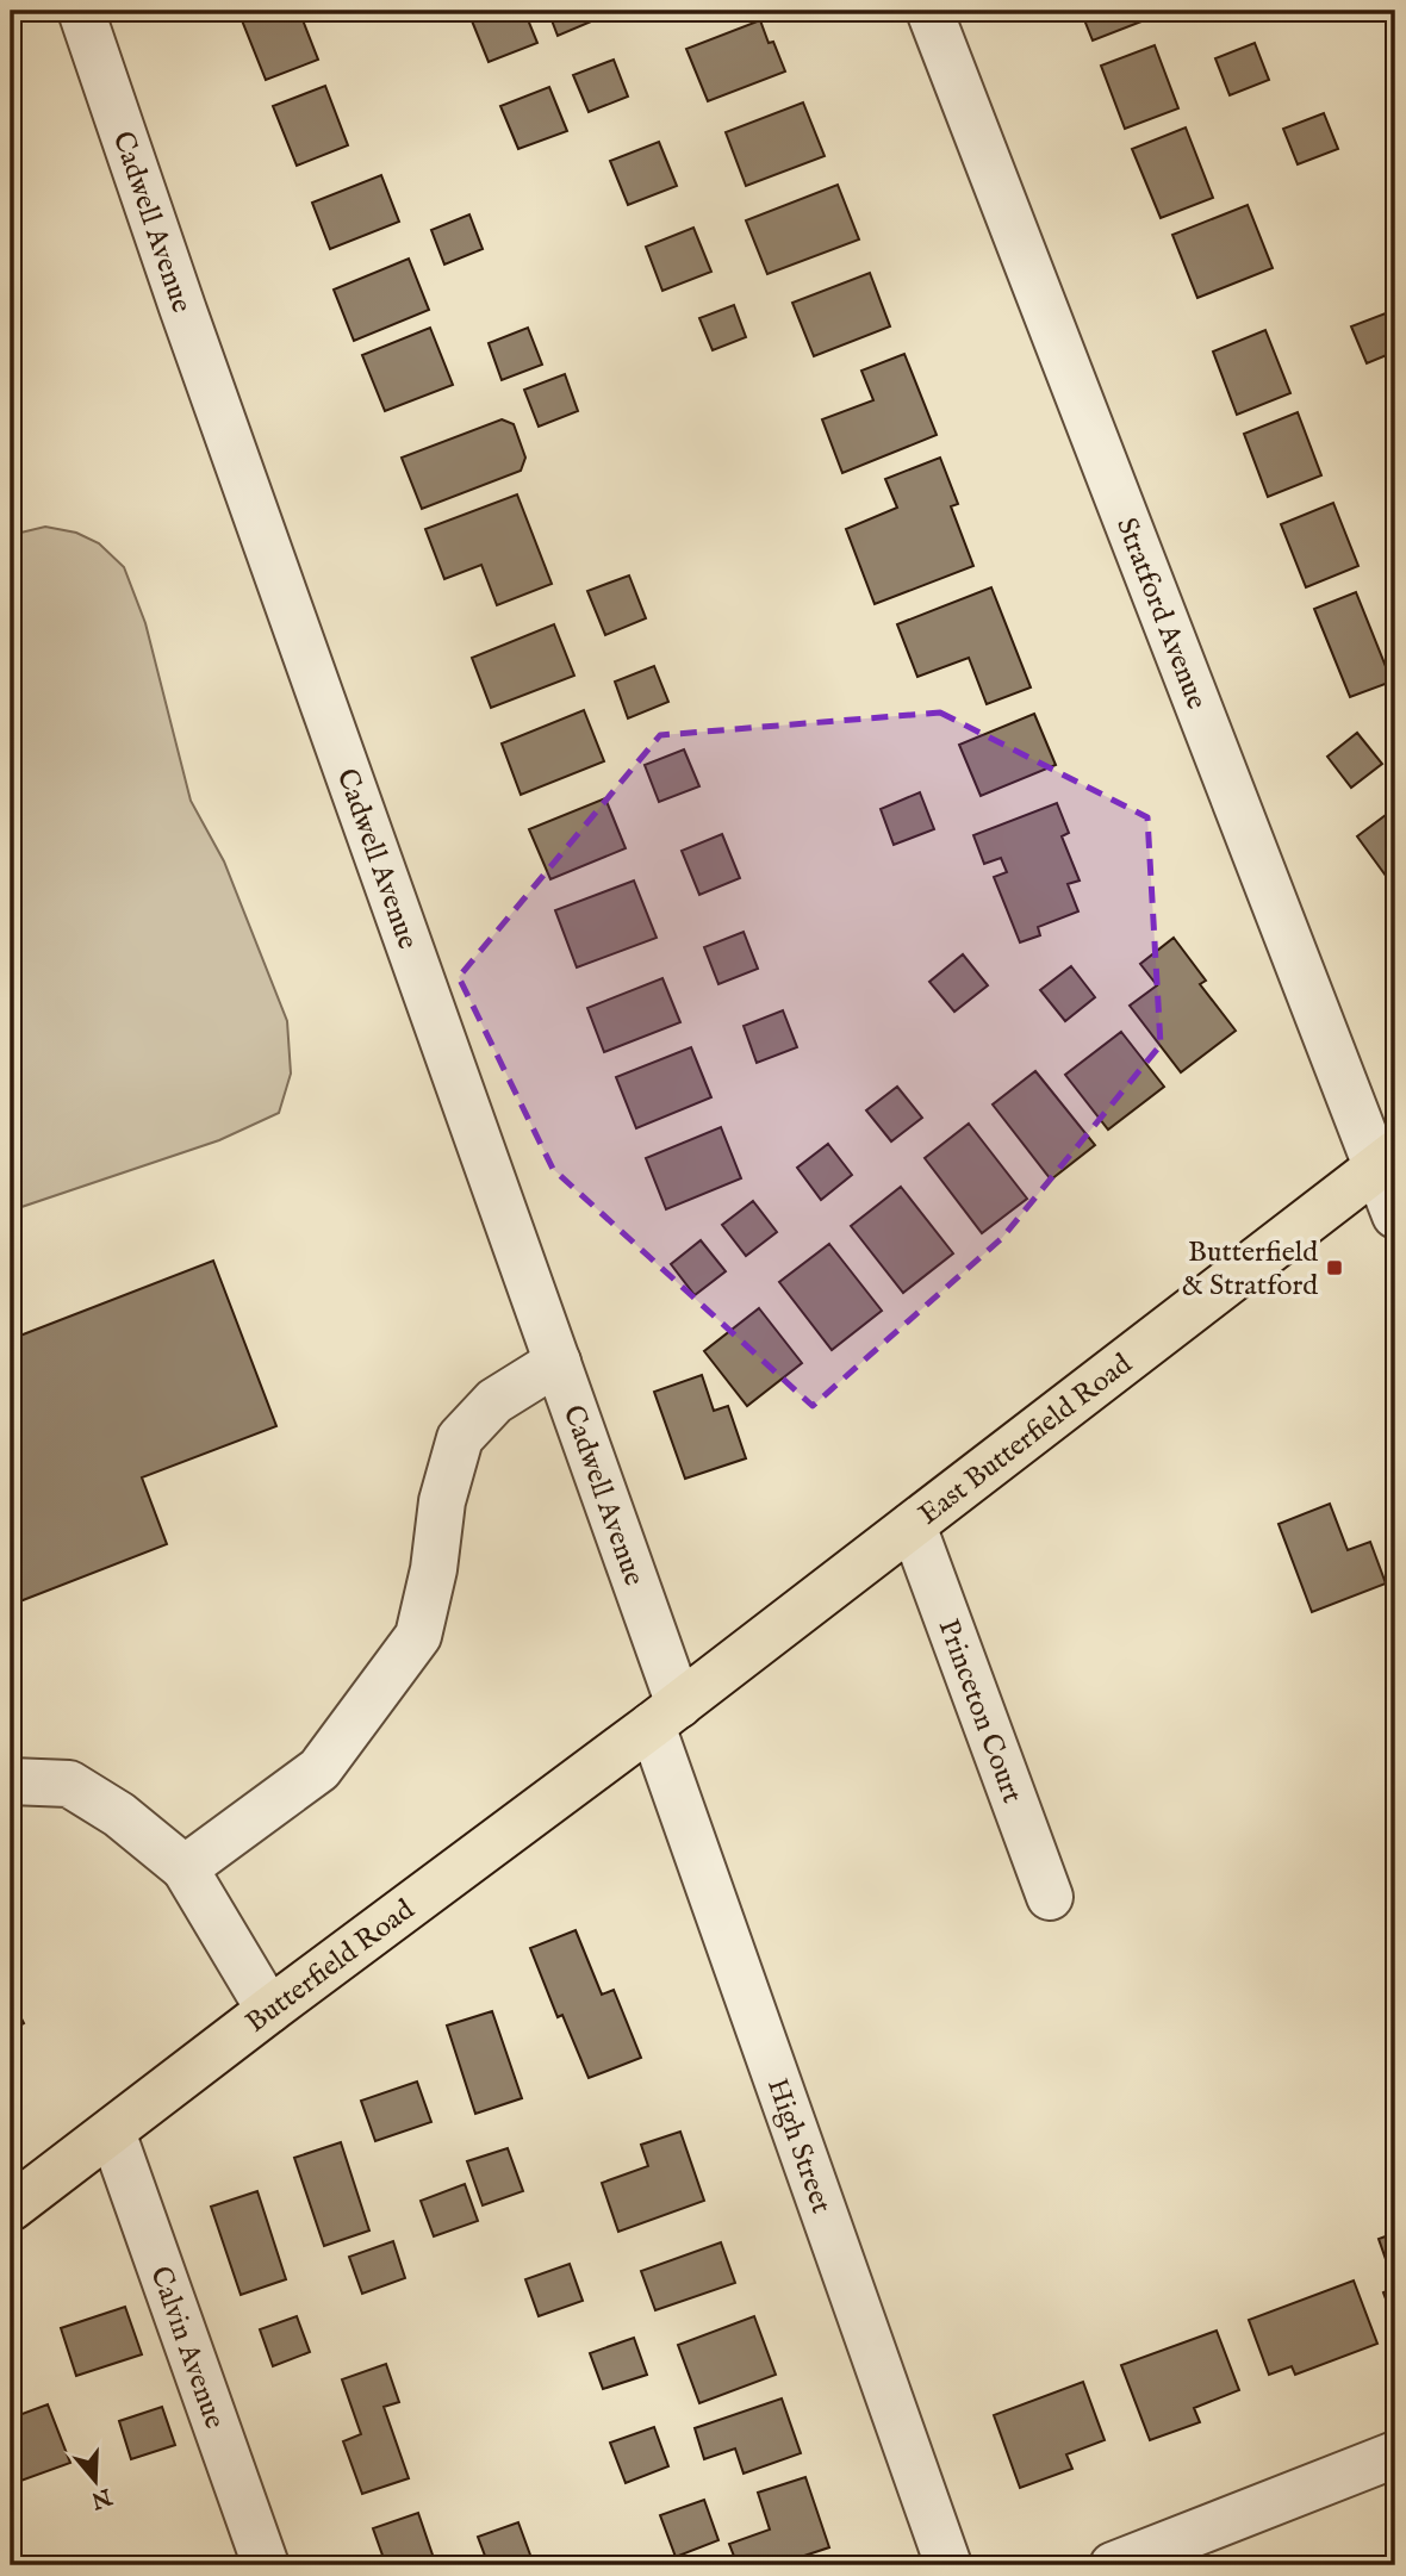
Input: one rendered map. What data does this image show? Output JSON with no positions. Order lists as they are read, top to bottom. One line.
{"streets":{"main road":["East Butterfield Road","Butterfield Road"],"street":["Cadwell Avenue","Stratford Avenue","Princeton Court","High Street","Calvin Avenue"]},"crossings":[["Cadwell Avenue","East Butterfield Road"],["Cadwell Avenue","Butterfield Road"],["Cadwell Avenue","High Street"],["Stratford Avenue","East Butterfield Road"],["East Butterfield Road","Princeton Court"],["East Butterfield Road","Butterfield Road"],["East Butterfield Road","High Street"],["Butterfield Road","High Street"],["Butterfield Road","Calvin Avenue"]],"places":{"transit":["Butterfield & Stratford"]},"north":"bottom"}
